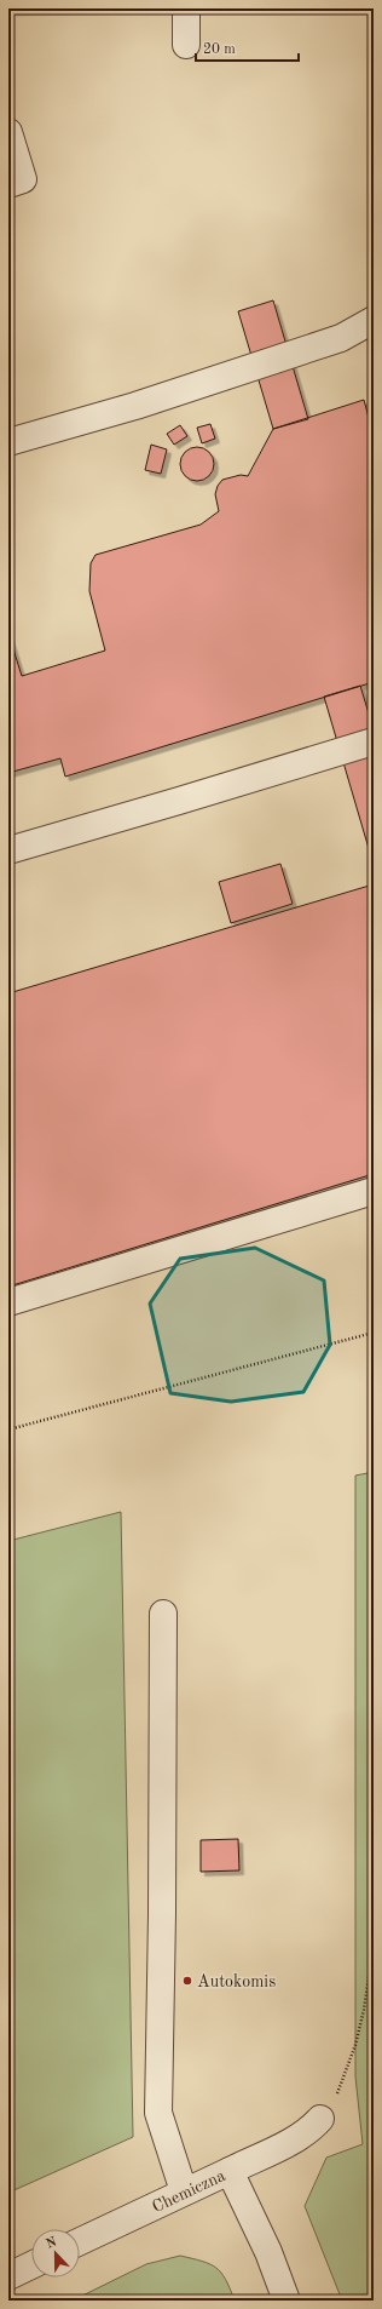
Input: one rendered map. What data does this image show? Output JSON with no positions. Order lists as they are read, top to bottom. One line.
{"streets":{"street":["Chemiczna"]},"places":["Autokomis"],"scale_bar":"20 m","north":"top"}
